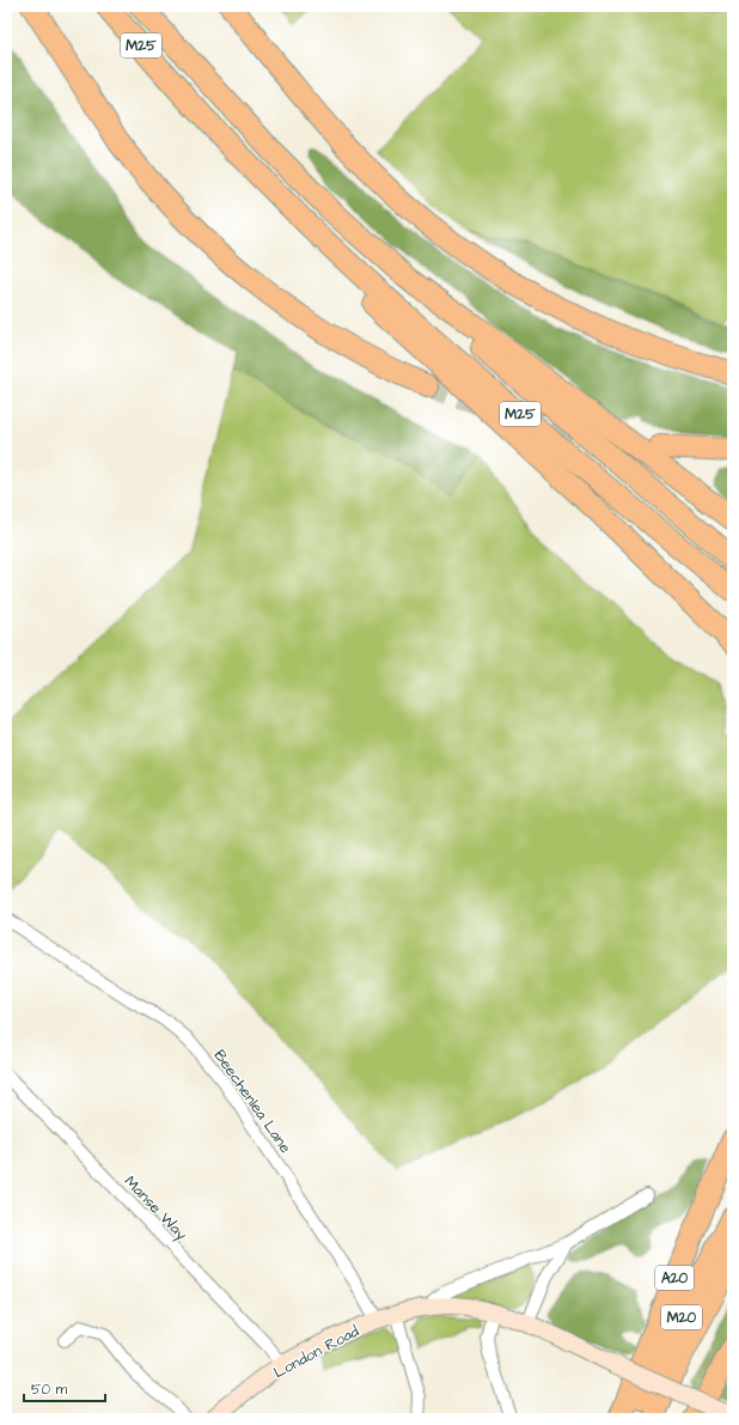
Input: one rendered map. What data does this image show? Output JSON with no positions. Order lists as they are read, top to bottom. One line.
{"streets":{"highway":["M25","A20","M20"],"main road":["London Road"],"street":["Beechenlea Lane","Manse Way"]},"crossings":[["Beechenlea Lane","London Road"],["Manse Way","London Road"]],"scale_bar":"50 m"}
